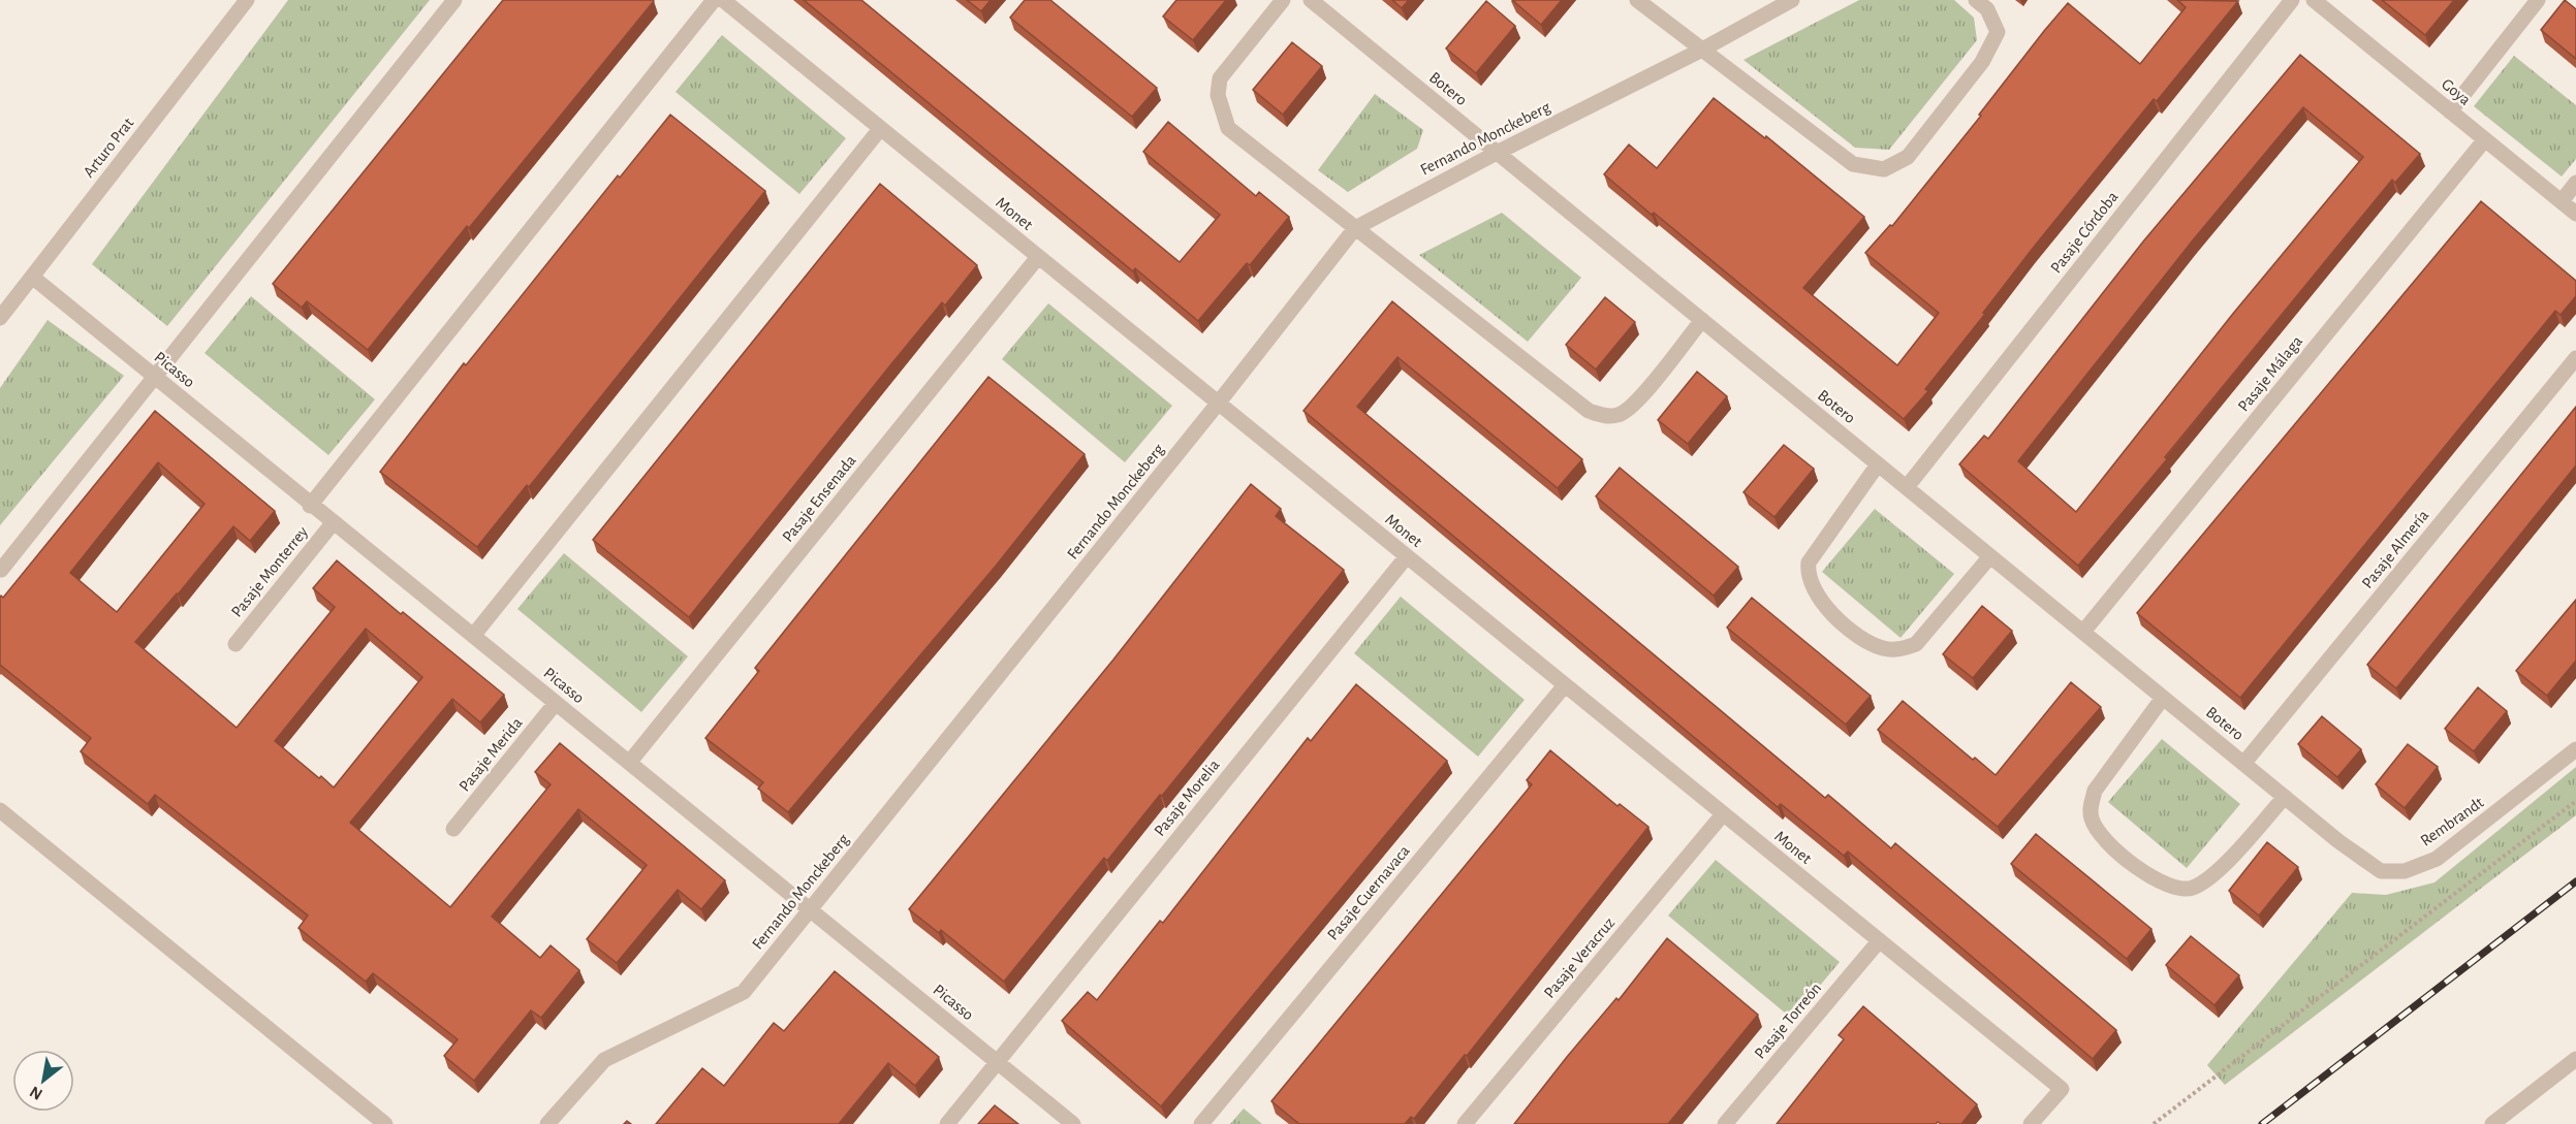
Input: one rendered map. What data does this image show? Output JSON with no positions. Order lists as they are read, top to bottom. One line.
{"streets":{"street":["Botero","Goya","Fernando Monckeberg","Arturo Prat","Monet","Pasaje Córdoba","Picasso","Pasaje Málaga","Pasaje Ensenada","Pasaje Almería","Pasaje Monterrey","Pasaje Merida","Pasaje Morelia","Rembrandt","Pasaje Cuernavaca","Pasaje Veracruz","Pasaje Torreón"]},"crossings":[["Botero","Fernando Monckeberg"],["Botero","Pasaje Córdoba"],["Botero","Pasaje Málaga"],["Botero","Pasaje Almería"],["Botero","Rembrandt"],["Goya","Pasaje Málaga"],["Fernando Monckeberg","Monet"],["Fernando Monckeberg","Picasso"],["Arturo Prat","Picasso"],["Monet","Pasaje Ensenada"],["Monet","Pasaje Morelia"],["Monet","Pasaje Cuernavaca"],["Monet","Pasaje Veracruz"],["Monet","Pasaje Torreón"],["Picasso","Pasaje Ensenada"],["Picasso","Pasaje Monterrey"],["Picasso","Pasaje Merida"],["Picasso","Pasaje Morelia"]],"north":"bottom left"}
